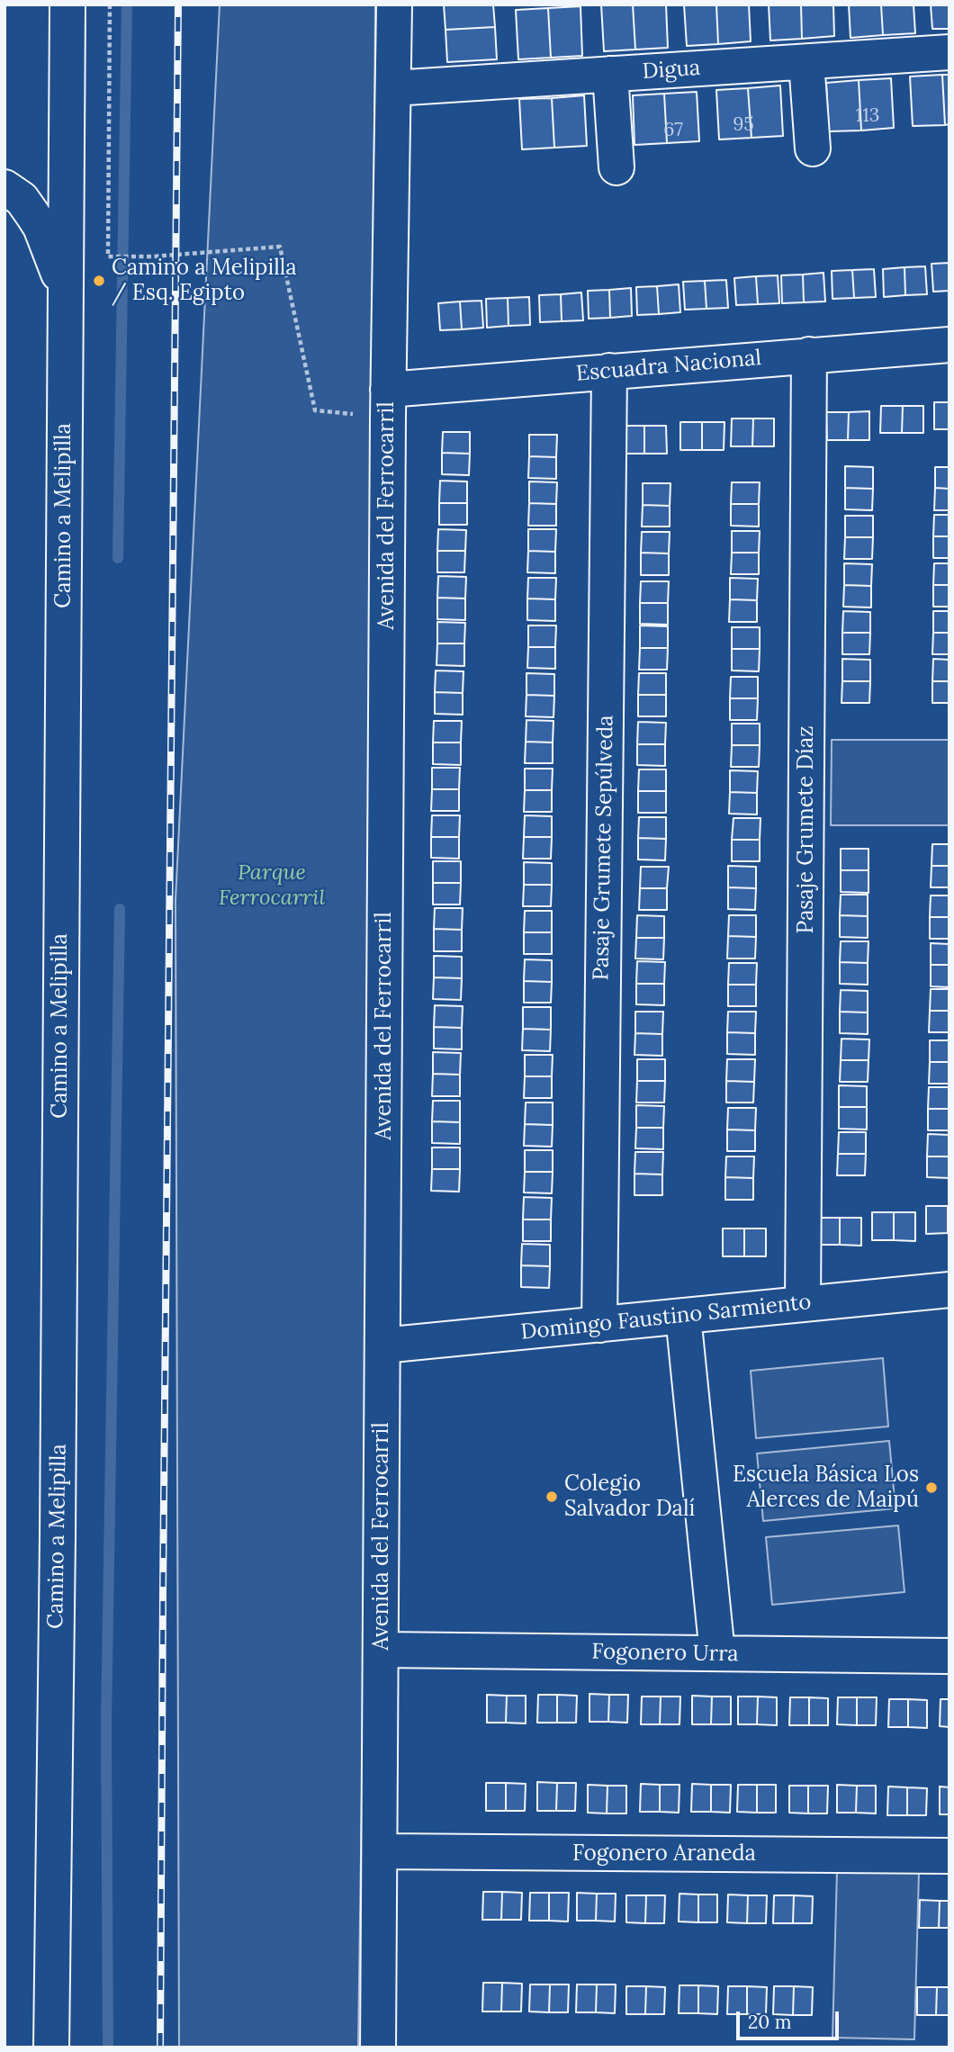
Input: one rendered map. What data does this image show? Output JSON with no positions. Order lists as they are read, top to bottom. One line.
{"streets":{"street":["Digua","Escuadra Nacional","Camino a Melipilla","Avenida del Ferrocarril","Pasaje Grumete Díaz","Pasaje Grumete Sepúlveda","Domingo Faustino Sarmiento","Fogonero Urra","Fogonero Araneda"]},"crossings":[["Digua","Avenida del Ferrocarril"],["Escuadra Nacional","Avenida del Ferrocarril"],["Escuadra Nacional","Pasaje Grumete Díaz"],["Escuadra Nacional","Pasaje Grumete Sepúlveda"],["Avenida del Ferrocarril","Domingo Faustino Sarmiento"],["Avenida del Ferrocarril","Fogonero Urra"],["Avenida del Ferrocarril","Fogonero Araneda"],["Pasaje Grumete Díaz","Domingo Faustino Sarmiento"],["Pasaje Grumete Sepúlveda","Domingo Faustino Sarmiento"]],"parks":["Parque Ferrocarril"],"places":["Camino a Melipilla / Esq. Egipto","Escuela Básica Los Alerces de Maipú","Colegio Salvador Dalí"],"house_numbers":["113","95","67"],"scale_bar":"20 m"}
